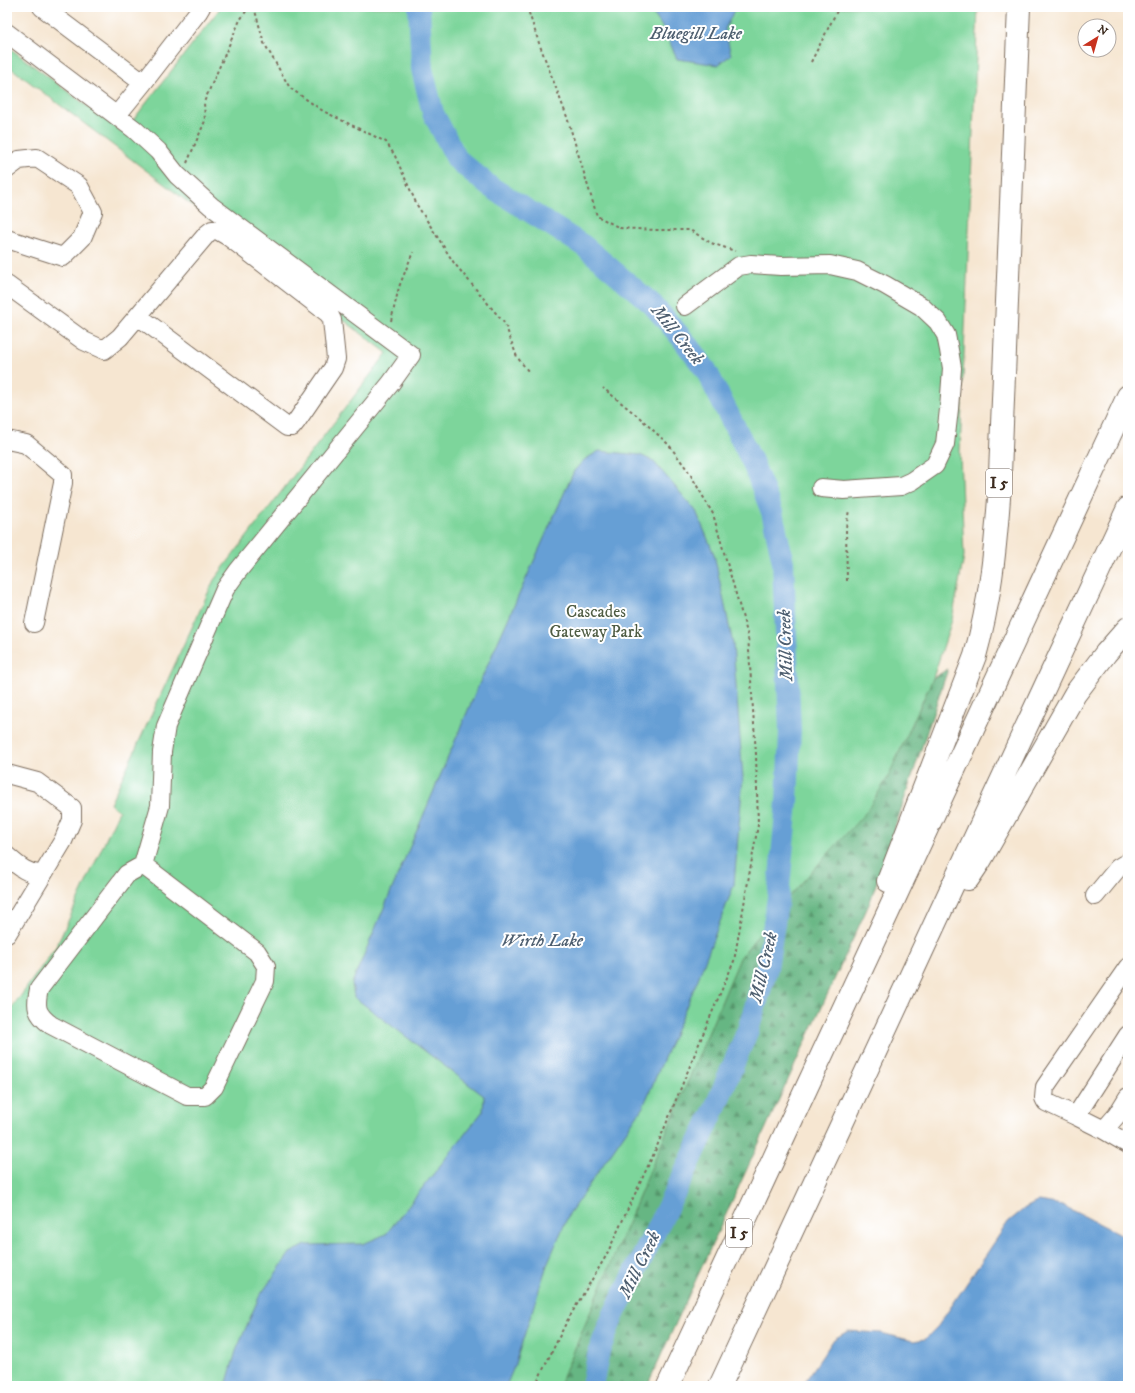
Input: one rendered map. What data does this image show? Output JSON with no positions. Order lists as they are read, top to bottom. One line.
{"streets":{"highway":["I 5"]},"water":["Bluegill Lake","Mill Creek","Wirth Lake"],"parks":["Cascades Gateway Park"],"north":"top right"}
